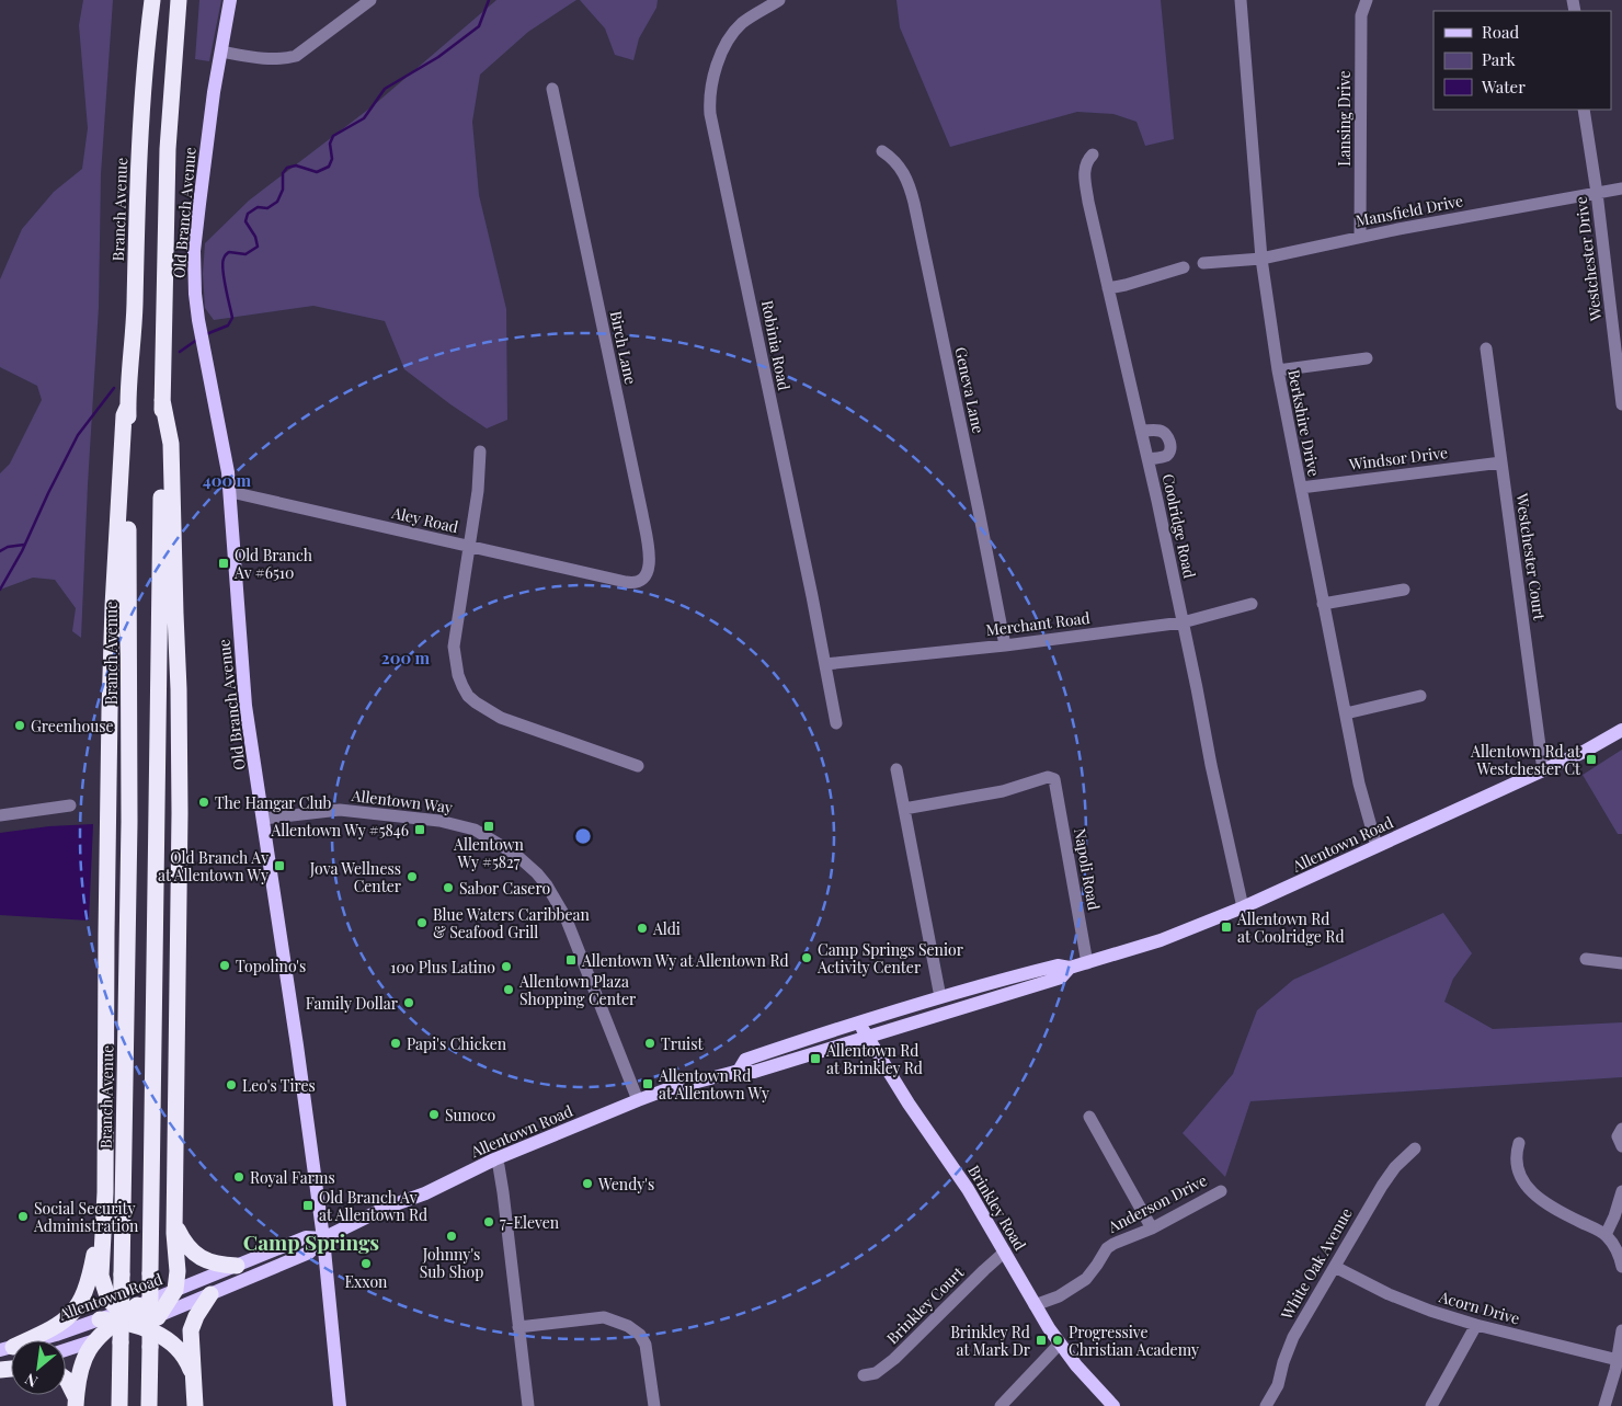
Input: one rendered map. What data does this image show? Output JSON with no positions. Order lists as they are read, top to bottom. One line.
{"streets":{"highway":["Branch Avenue"],"main road":["Old Branch Avenue","Allentown Road","Brinkley Road"],"street":["Lansing Drive","Mansfield Drive","Westchester Drive","Robinia Road","Birch Lane","Geneva Lane","Berkshire Drive","Windsor Drive","Aley Road","Coolridge Road","Westchester Court","Merchant Road","Allentown Way","Napoli Road","Anderson Drive","White Oak Avenue","Brinkley Court","Acorn Drive"]},"crossings":[["Lansing Drive","Mansfield Drive"],["Mansfield Drive","Westchester Drive"],["Mansfield Drive","Berkshire Drive"],["Old Branch Avenue","Aley Road"],["Old Branch Avenue","Allentown Way"],["Old Branch Avenue","Allentown Road"],["Robinia Road","Merchant Road"],["Birch Lane","Aley Road"],["Geneva Lane","Merchant Road"],["Berkshire Drive","Windsor Drive"],["Berkshire Drive","Allentown Road"],["Windsor Drive","Westchester Court"],["Coolridge Road","Merchant Road"],["Coolridge Road","Allentown Road"],["Westchester Court","Allentown Road"],["Allentown Way","Allentown Road"],["Allentown Road","Napoli Road"],["Allentown Road","Brinkley Road"],["Anderson Drive","Brinkley Road"],["Brinkley Road","Brinkley Court"],["White Oak Avenue","Acorn Drive"]],"districts":["Camp Springs"],"places":{"transit":["Old Branch Av #6510","Allentown Rd at Westchester Ct","Allentown Wy #5827","Allentown Wy #5846","Old Branch Av at Allentown Wy","Allentown Rd at Coolridge Rd","Allentown Wy at Allentown Rd","Allentown Rd at Brinkley Rd","Allentown Rd at Allentown Wy","Old Branch Av at Allentown Rd","Brinkley Rd at Mark Dr"],"other":["Greenhouse","The Hangar Club","Jova Wellness Center","Sabor Casero","Blue Waters Caribbean & Seafood Grill","Aldi","Camp Springs Senior Activity Center","Topolino's","100 Plus Latino","Allentown Plaza Shopping Center","Family Dollar","Papi's Chicken","Truist","Leo's Tires","Sunoco","Royal Farms","Wendy's","Social Security Administration","7-Eleven","Johnny's Sub Shop","Exxon","Progressive Christian Academy"]},"legend":["Road","Park","Water"],"north":"bottom left","rings":["400 m","200 m"]}
